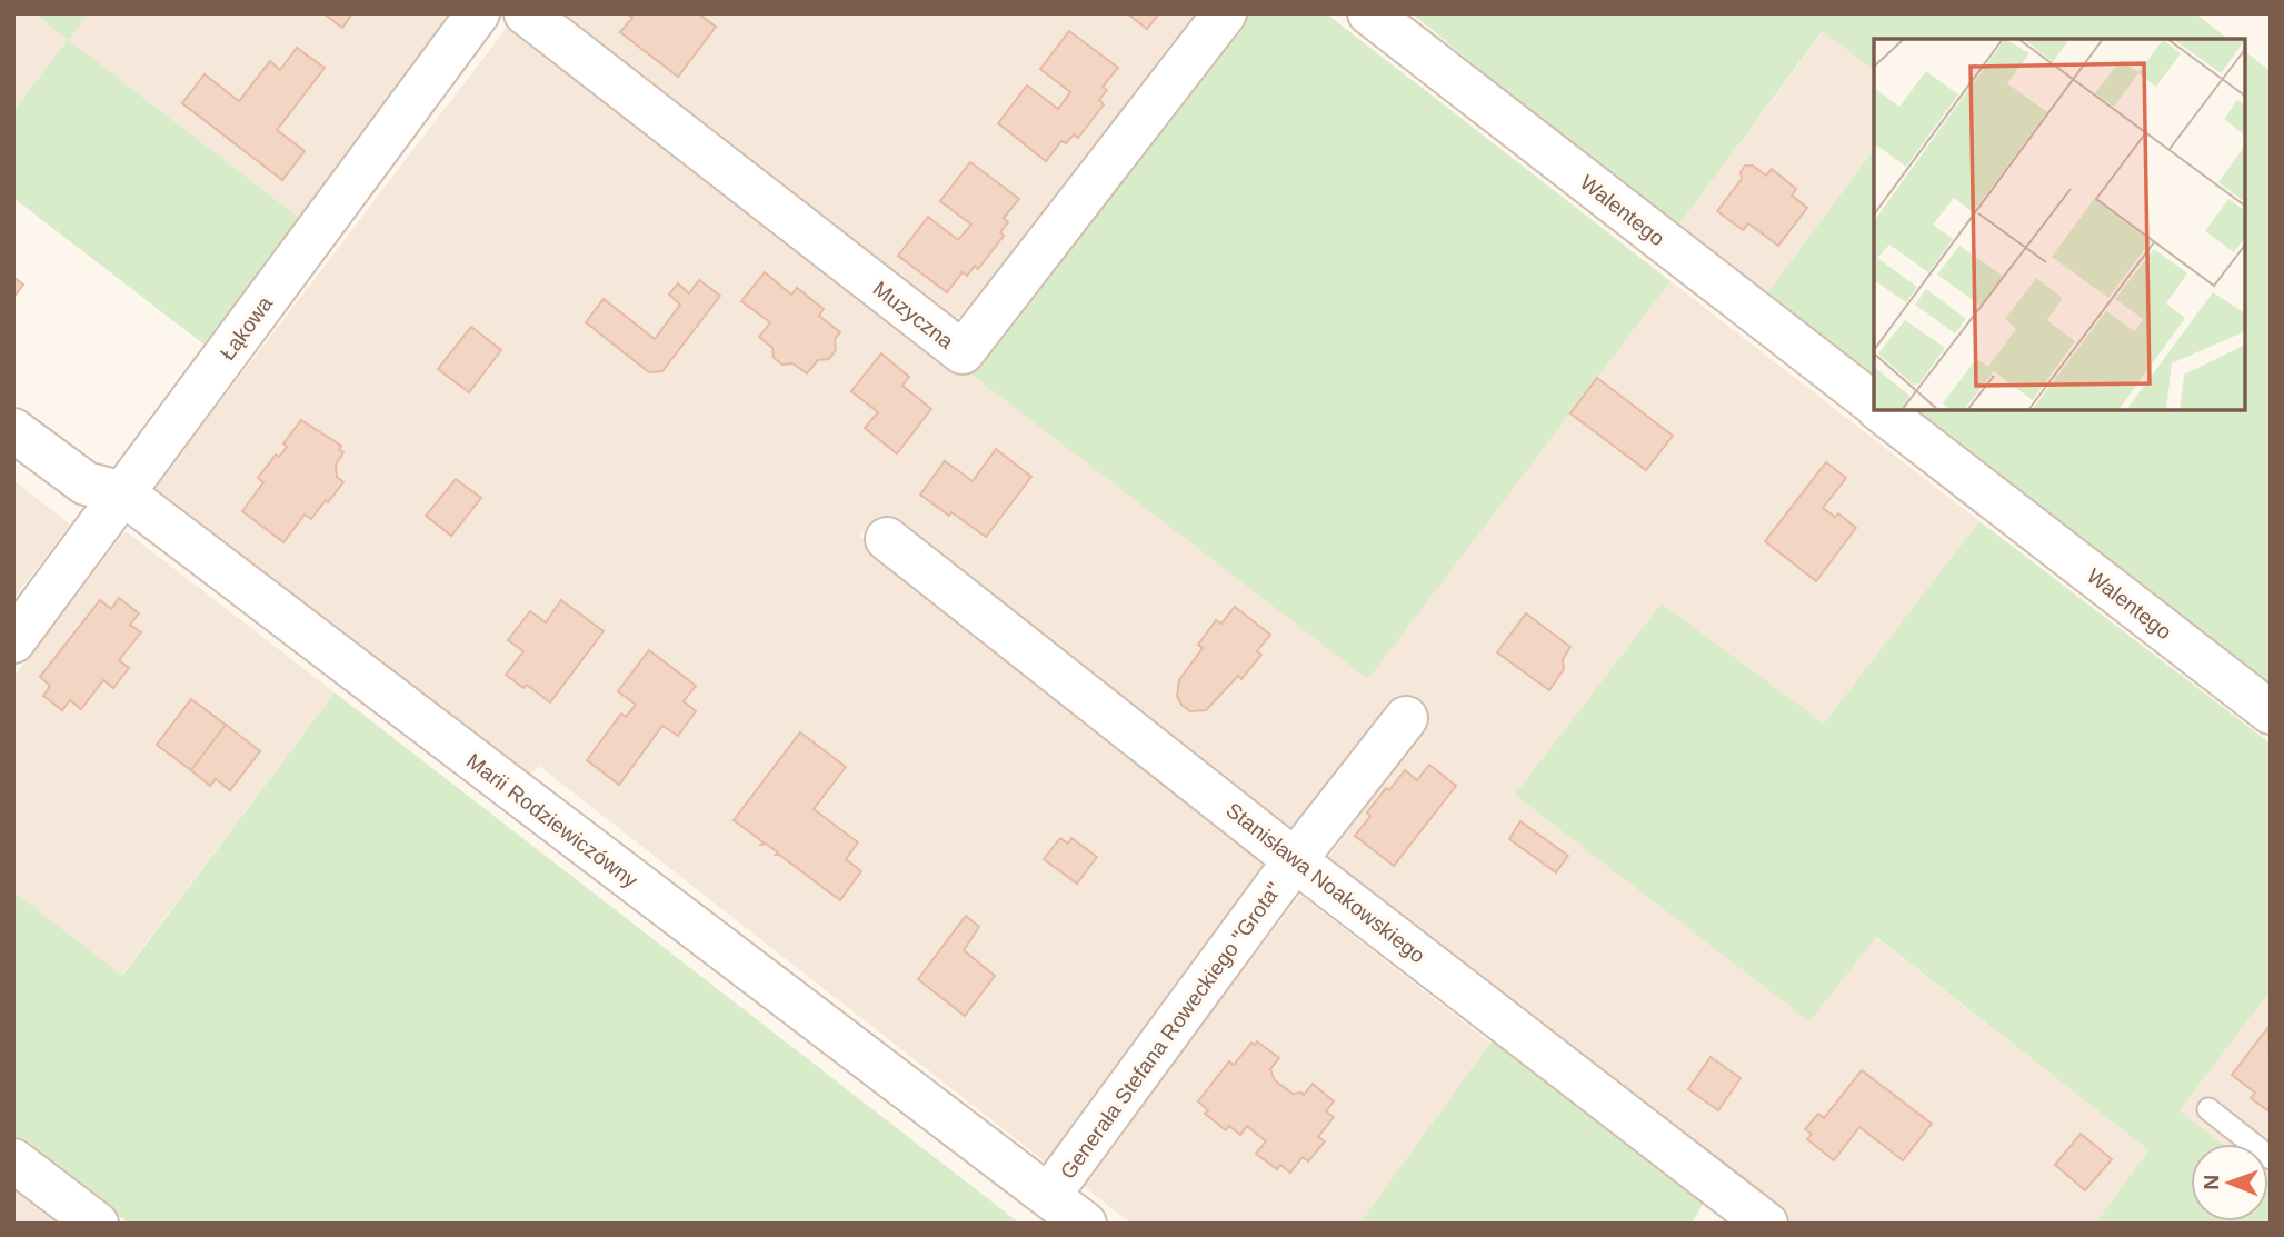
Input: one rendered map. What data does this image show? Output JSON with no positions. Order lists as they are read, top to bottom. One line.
{"streets":{"street":["Walentego","Muzyczna","Łąkowa","Marii Rodziewiczówny","Stanisława Noakowskiego","Generała Stefana Roweckiego \"Grota\""]},"crossings":[["Łąkowa","Marii Rodziewiczówny"],["Marii Rodziewiczówny","Generała Stefana Roweckiego \"Grota\""],["Stanisława Noakowskiego","Generała Stefana Roweckiego \"Grota\""]],"north":"left"}
